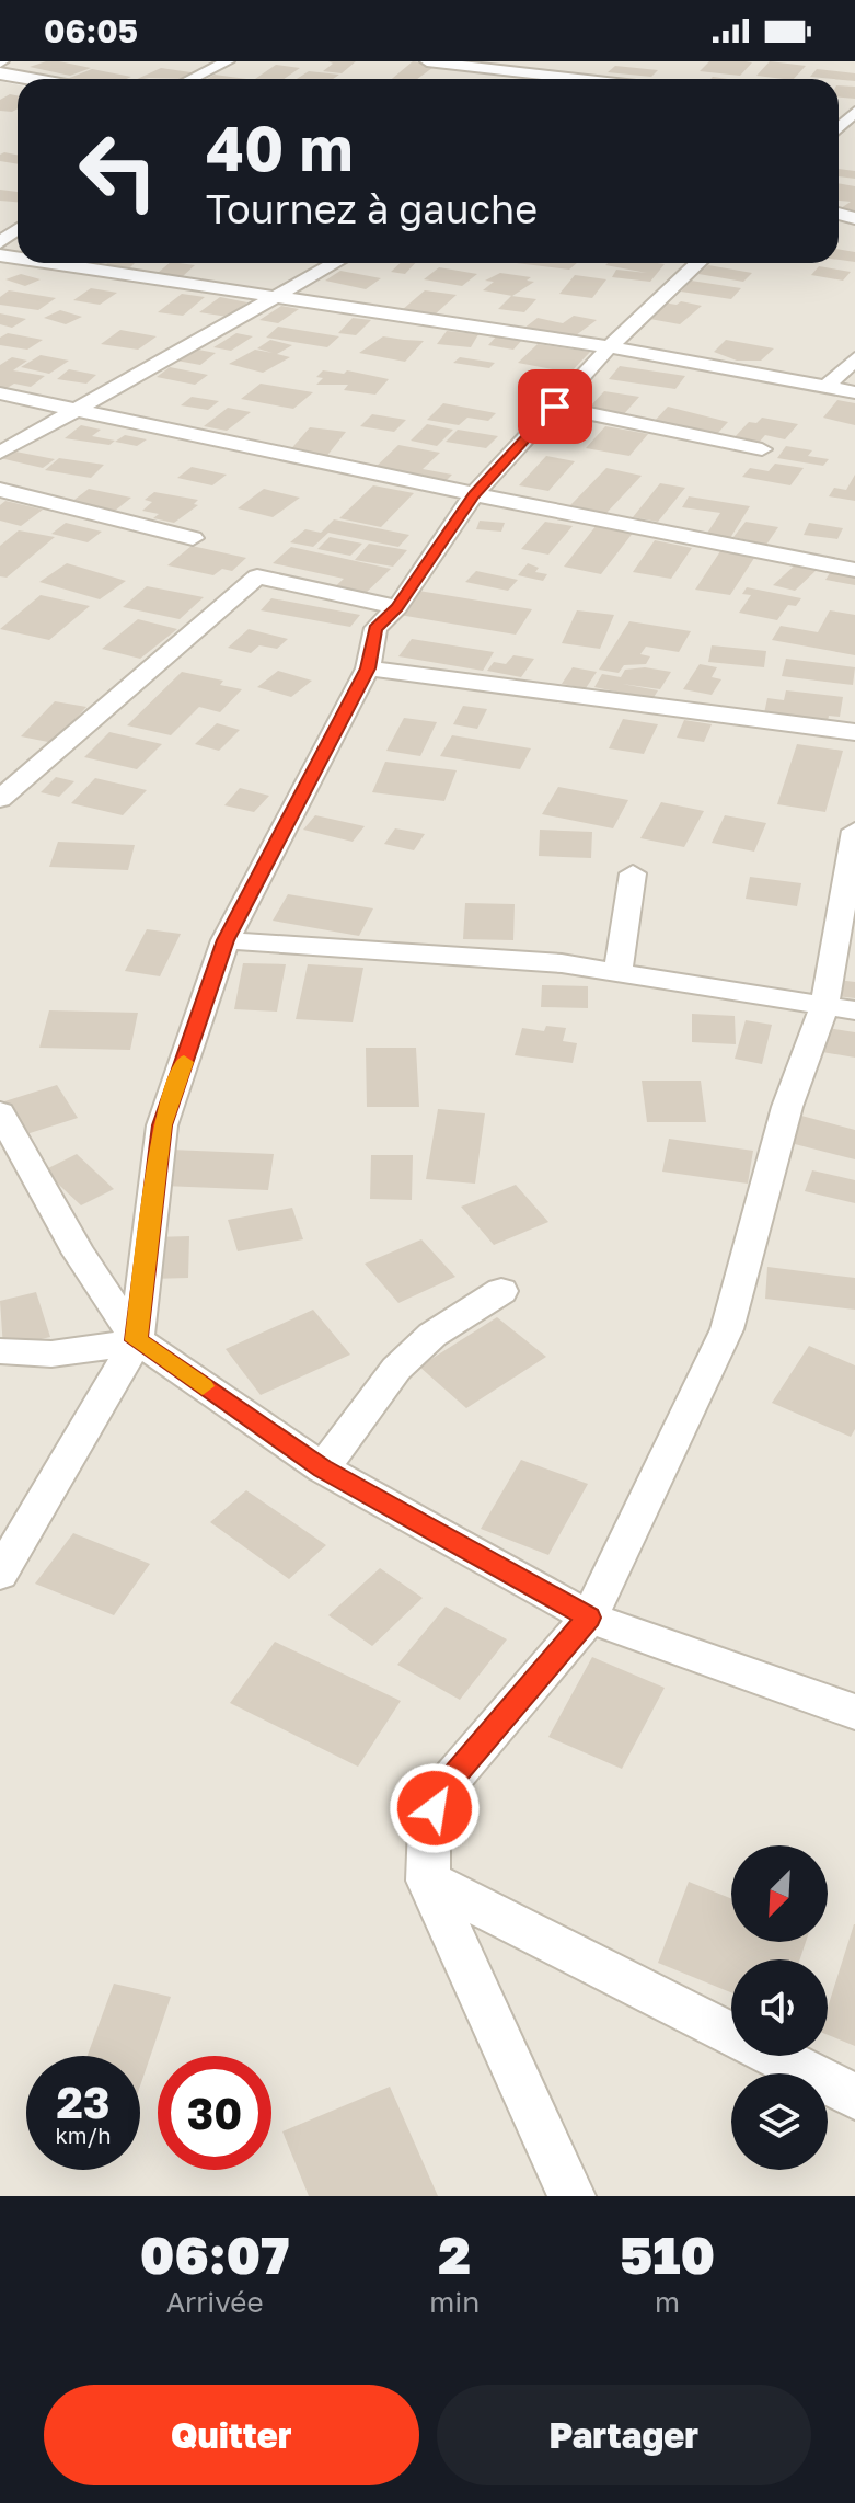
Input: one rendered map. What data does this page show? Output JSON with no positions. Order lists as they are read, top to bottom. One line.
{"north":"bottom left","page":{"status":"06:05","turn":["40 m","Tournez à gauche"],"speed":"23 km/h","limit":"30","eta":["06:07","Arrivée","2","min","510","m"],"buttons":["Quitter","Partager"]}}
